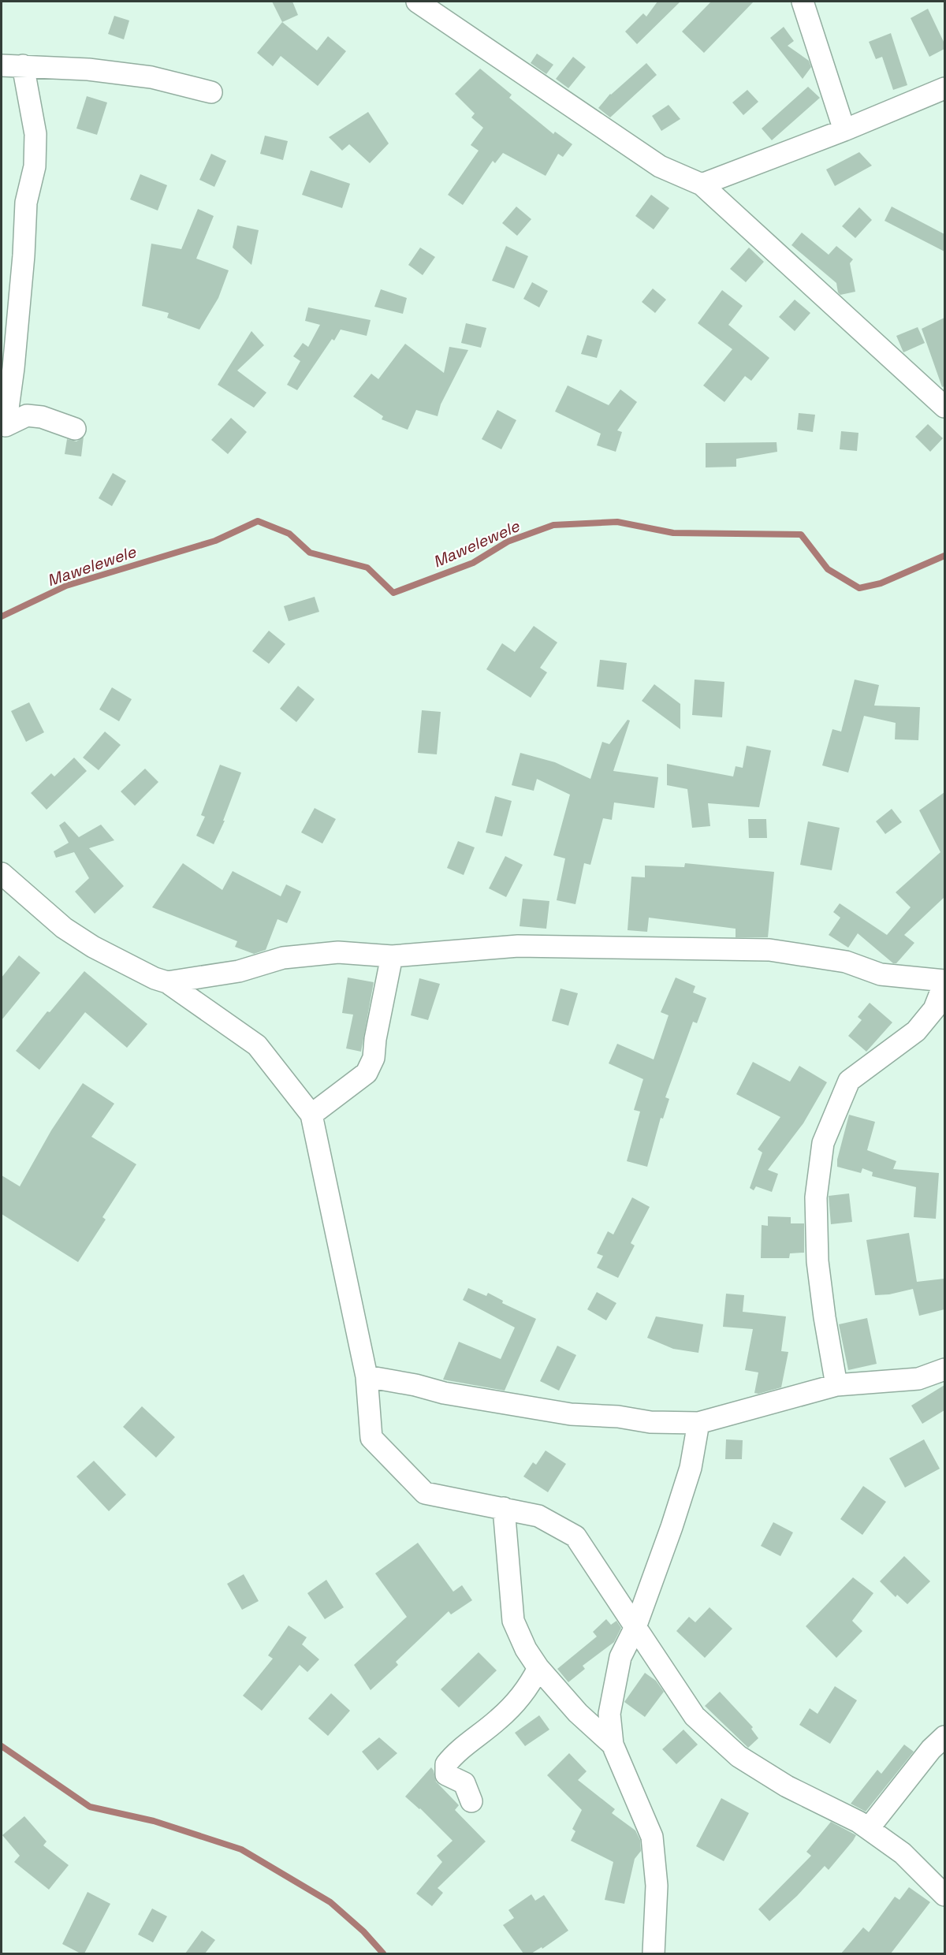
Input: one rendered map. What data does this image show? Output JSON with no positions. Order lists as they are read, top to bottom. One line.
{"water":["Mawelewele"]}
